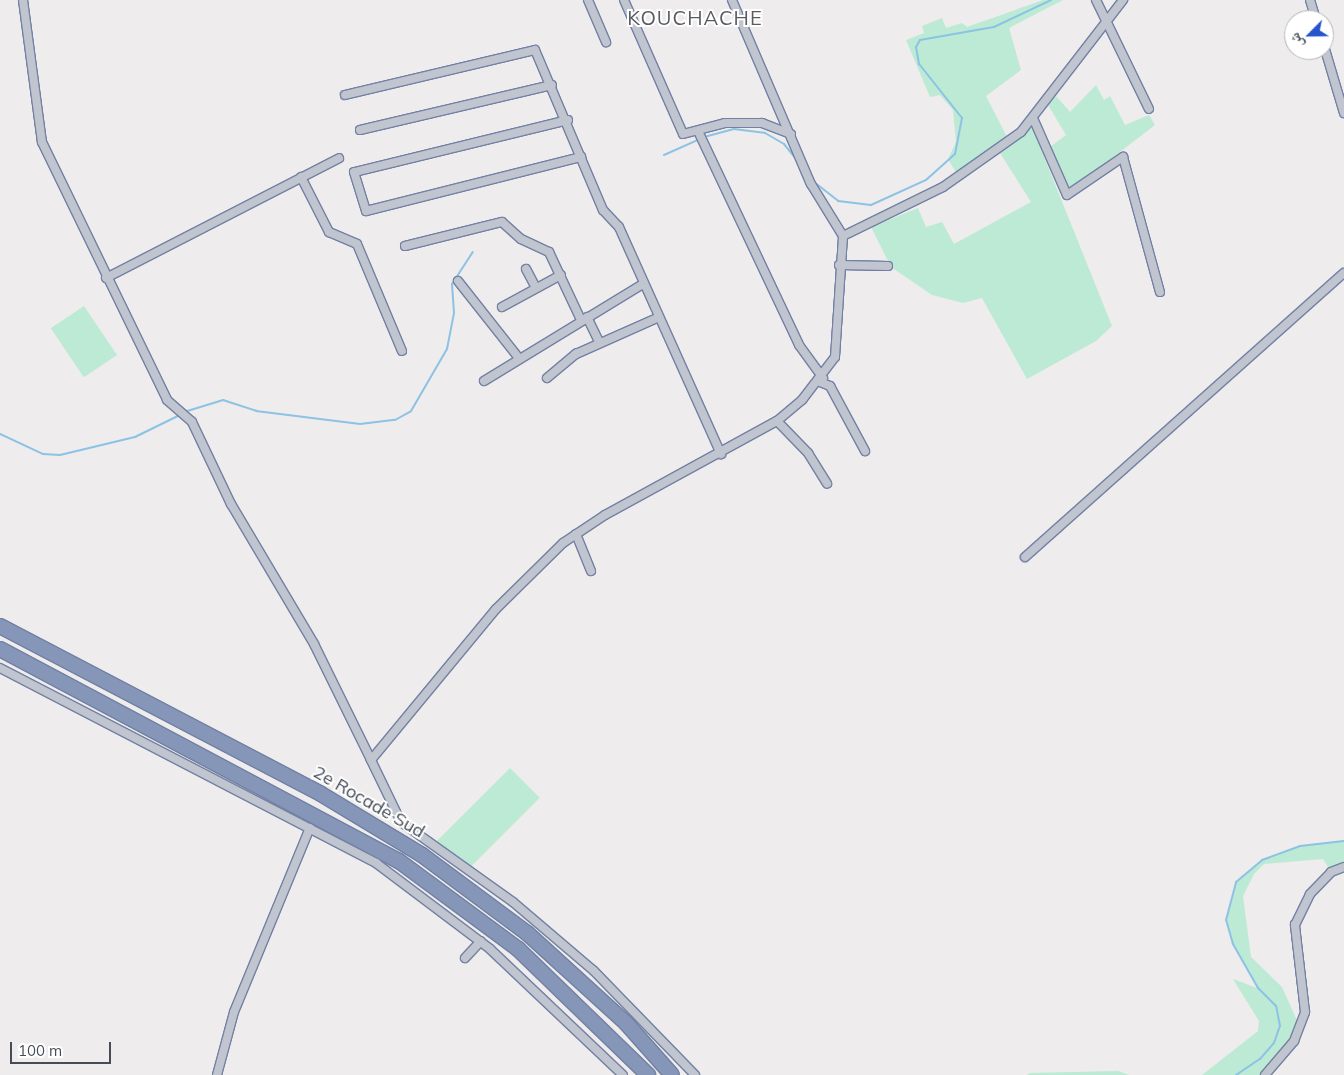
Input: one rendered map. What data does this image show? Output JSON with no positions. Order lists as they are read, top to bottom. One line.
{"streets":{"highway":["2e Rocade Sud"]},"districts":["KOUCHACHE"],"scale_bar":"100 m","north":"bottom left"}
